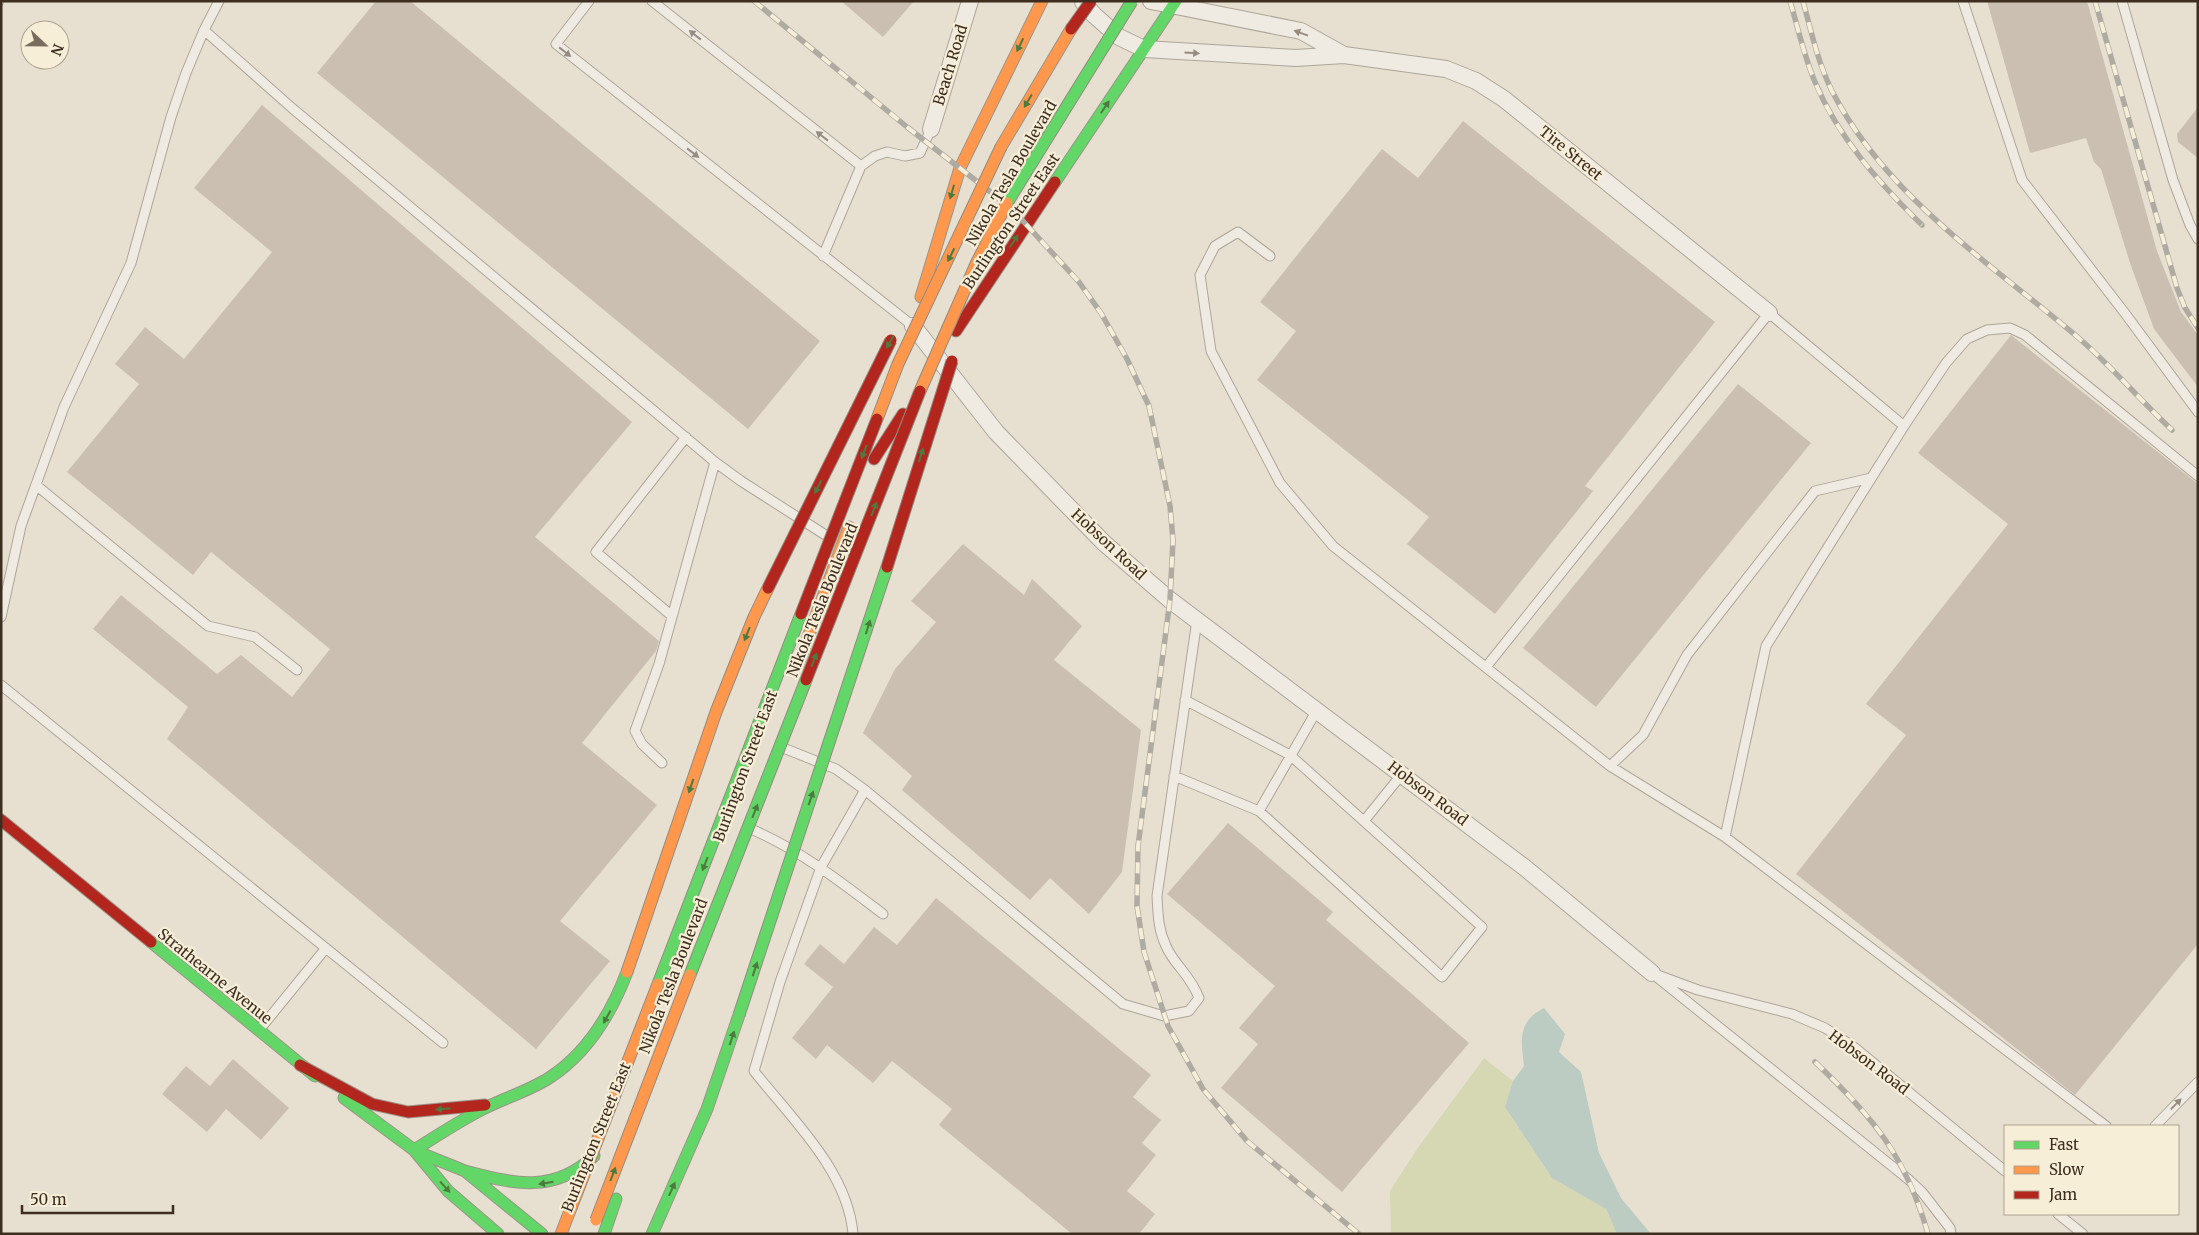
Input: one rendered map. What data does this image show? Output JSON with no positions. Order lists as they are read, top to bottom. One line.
{"streets":{"main road":["Nikola Tesla Boulevard","Burlington Street East","Strathearne Avenue"],"street":["Beach Road","Tire Street","Hobson Road"]},"crossings":[["Tire Street","Burlington Street East"],["Burlington Street East","Hobson Road"]],"legend":["Fast","Slow","Jam"],"scale_bar":"50 m","north":"right"}
